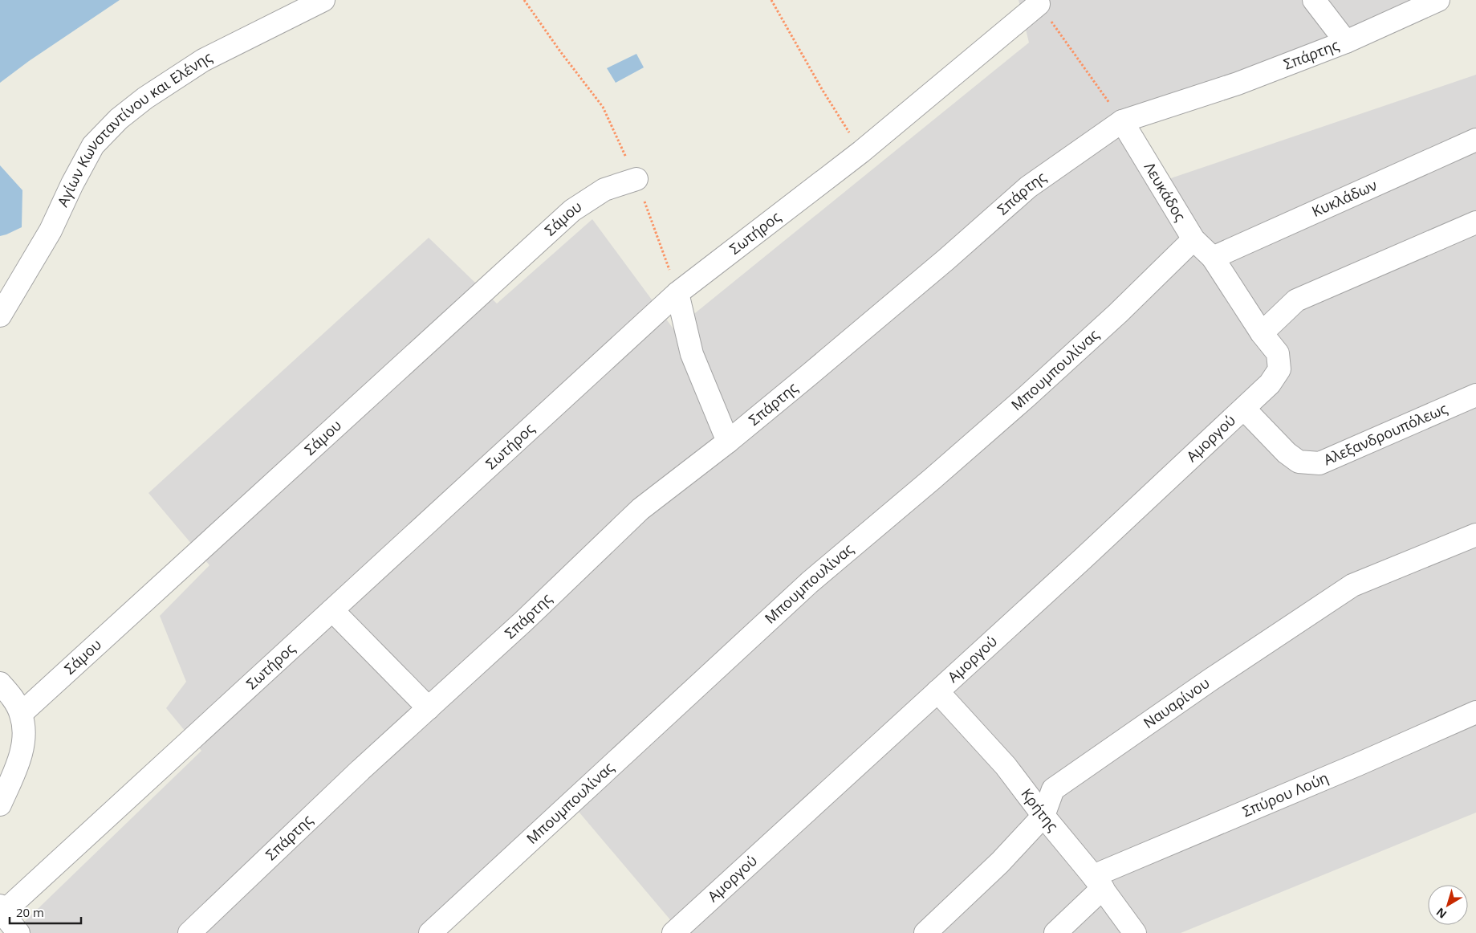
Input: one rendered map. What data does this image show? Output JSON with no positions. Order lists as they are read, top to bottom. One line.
{"streets":{"street":["Σπάρτης","Αγίων Κωνσταντίνου και Ελένης","Λευκάδος","Κυκλάδων","Σάμου","Σωτήρος","Μπουμπουλίνας","Αλεξανδρουπόλεως","Αμοργού","Ναυαρίνου","Σπύρου Λούη","Κρήτης"]},"crossings":[["Σπάρτης","Λευκάδος"],["Λευκάδος","Κυκλάδων"],["Λευκάδος","Μπουμπουλίνας"],["Λευκάδος","Αμοργού"],["Αλεξανδρουπόλεως","Αμοργού"],["Αμοργού","Κρήτης"],["Ναυαρίνου","Κρήτης"],["Σπύρου Λούη","Κρήτης"]],"scale_bar":"20 m","north":"bottom left"}
